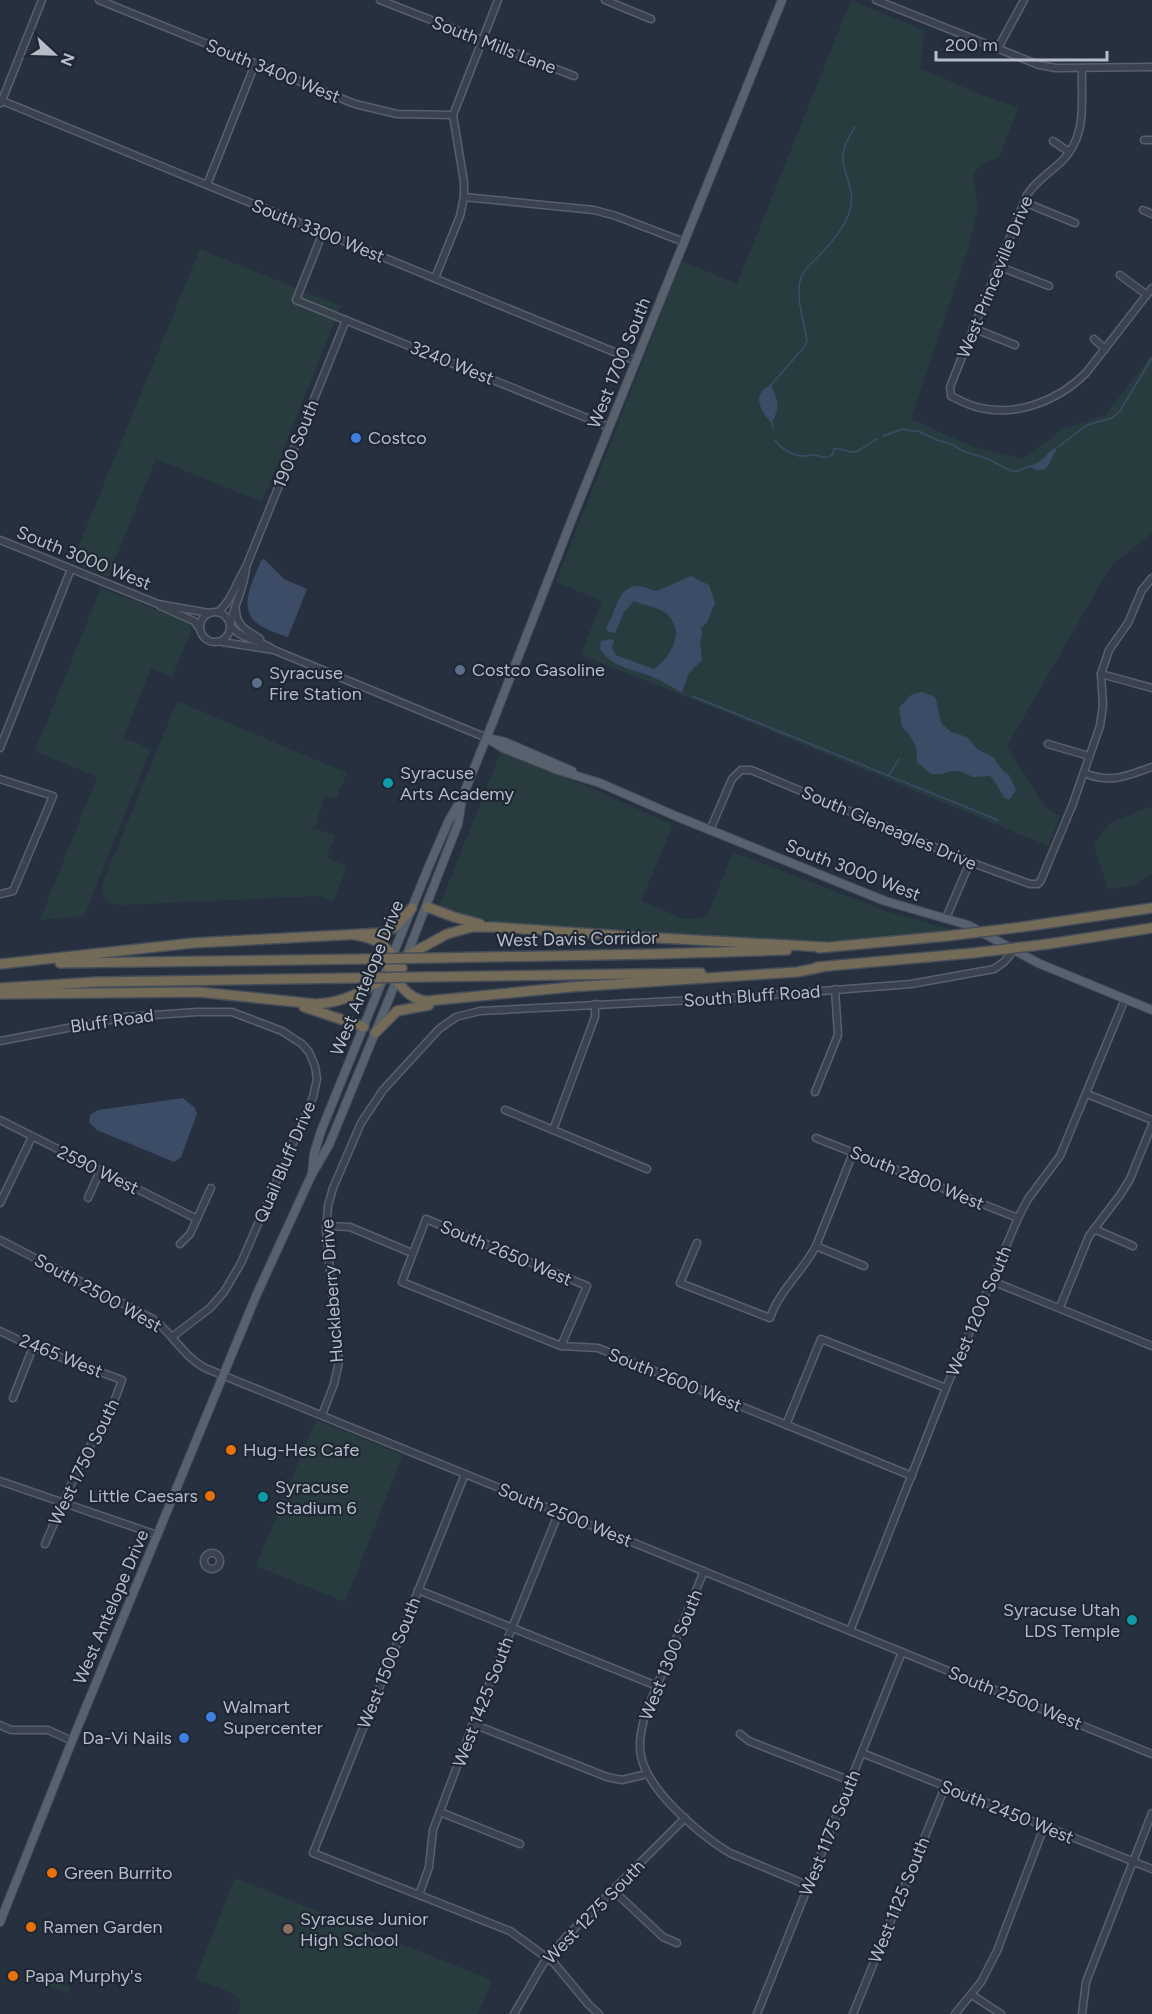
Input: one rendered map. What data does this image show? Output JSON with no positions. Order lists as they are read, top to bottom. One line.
{"streets":{"highway":["West Davis Corridor"],"main road":["West 1700 South","South 3000 West","West Antelope Drive"],"street":["South Mills Lane","South 3400 West","South 3300 West","West Princeville Drive","3240 West","1900 South","South Gleneagles Drive","South Bluff Road","Bluff Road","Quail Bluff Drive","2590 West","South 2800 West","South 2650 West","Huckleberry Drive","South 2500 West","West 1200 South","2465 West","South 2600 West","West 1750 South","West 1300 South","West 1500 South","West 1425 South","South 2450 West","West 1175 South","West 1125 South","West 1275 South"]},"crossings":[["South 3300 West","3240 West"],["South 3300 West","West 1700 South"],["3240 West","West 1700 South"],["3240 West","1900 South"],["West 1700 South","South 3000 West"],["West 1700 South","West Antelope Drive"],["South 3000 West","South Gleneagles Drive"],["South 3000 West","West Antelope Drive"],["South 3000 West","South Bluff Road"],["South 3000 West","West 1200 South"],["West Antelope Drive","South 2500 West"],["South Bluff Road","Huckleberry Drive"],["Bluff Road","Quail Bluff Drive"],["Quail Bluff Drive","South 2500 West"],["South 2800 West","West 1200 South"],["South 2650 West","South 2600 West"],["Huckleberry Drive","South 2500 West"],["South 2500 West","West 1200 South"],["South 2500 West","West 1300 South"],["South 2500 West","West 1500 South"],["South 2500 West","West 1425 South"],["South 2500 West","West 1175 South"],["West 1200 South","South 2600 West"],["2465 West","West 1750 South"],["West 1500 South","West 1425 South"],["South 2450 West","West 1175 South"],["South 2450 West","West 1125 South"]],"places":["Costco","Costco Gasoline","Syracuse Fire Station","Syracuse Arts Academy","Hug-Hes Cafe","Little Caesars","Syracuse Stadium 6","Syracuse Utah LDS Temple","Walmart Supercenter","Da-Vi Nails","Green Burrito","Ramen Garden","Syracuse Junior High School","Papa Murphy's"],"scale_bar":"200 m","north":"right"}
